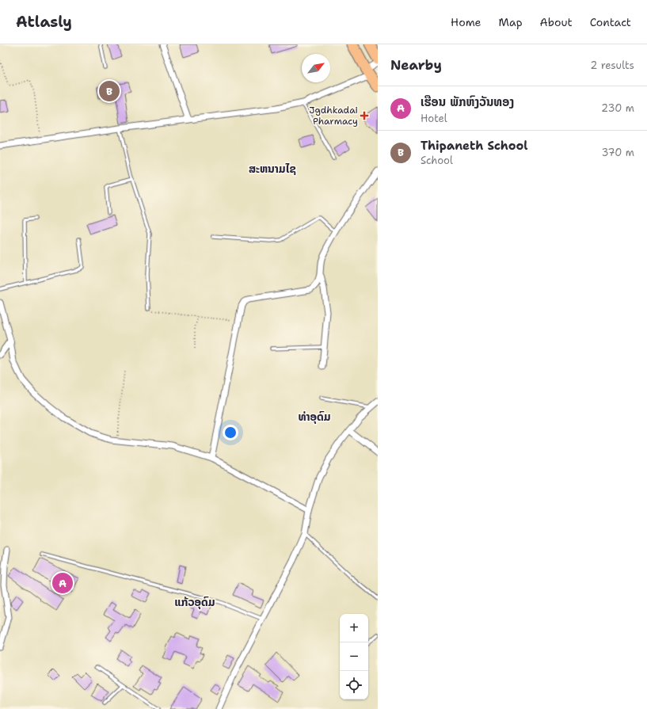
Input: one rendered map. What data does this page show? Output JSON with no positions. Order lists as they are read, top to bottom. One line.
{"districts":["ສະຫນາມໄຊ","ທ່າອຸດົມ","ແກ້ວອຸດົມ"],"places":{"health":["Jgdhkadai Pharmacy"]},"north":"top right","page":{"header":"Atlasly","nav":["Home","Map","About","Contact"],"heading":["Nearby","2 results"],"pins":["B","A"],"list":[{"mark":"A","name":"ເຮືອນ ພັກຫົງວັນທອງ","note":"Hotel","value":"230 m"},{"mark":"B","name":"Thipaneth School","note":"School","value":"370 m"}],"map_buttons":["+","−"]}}
